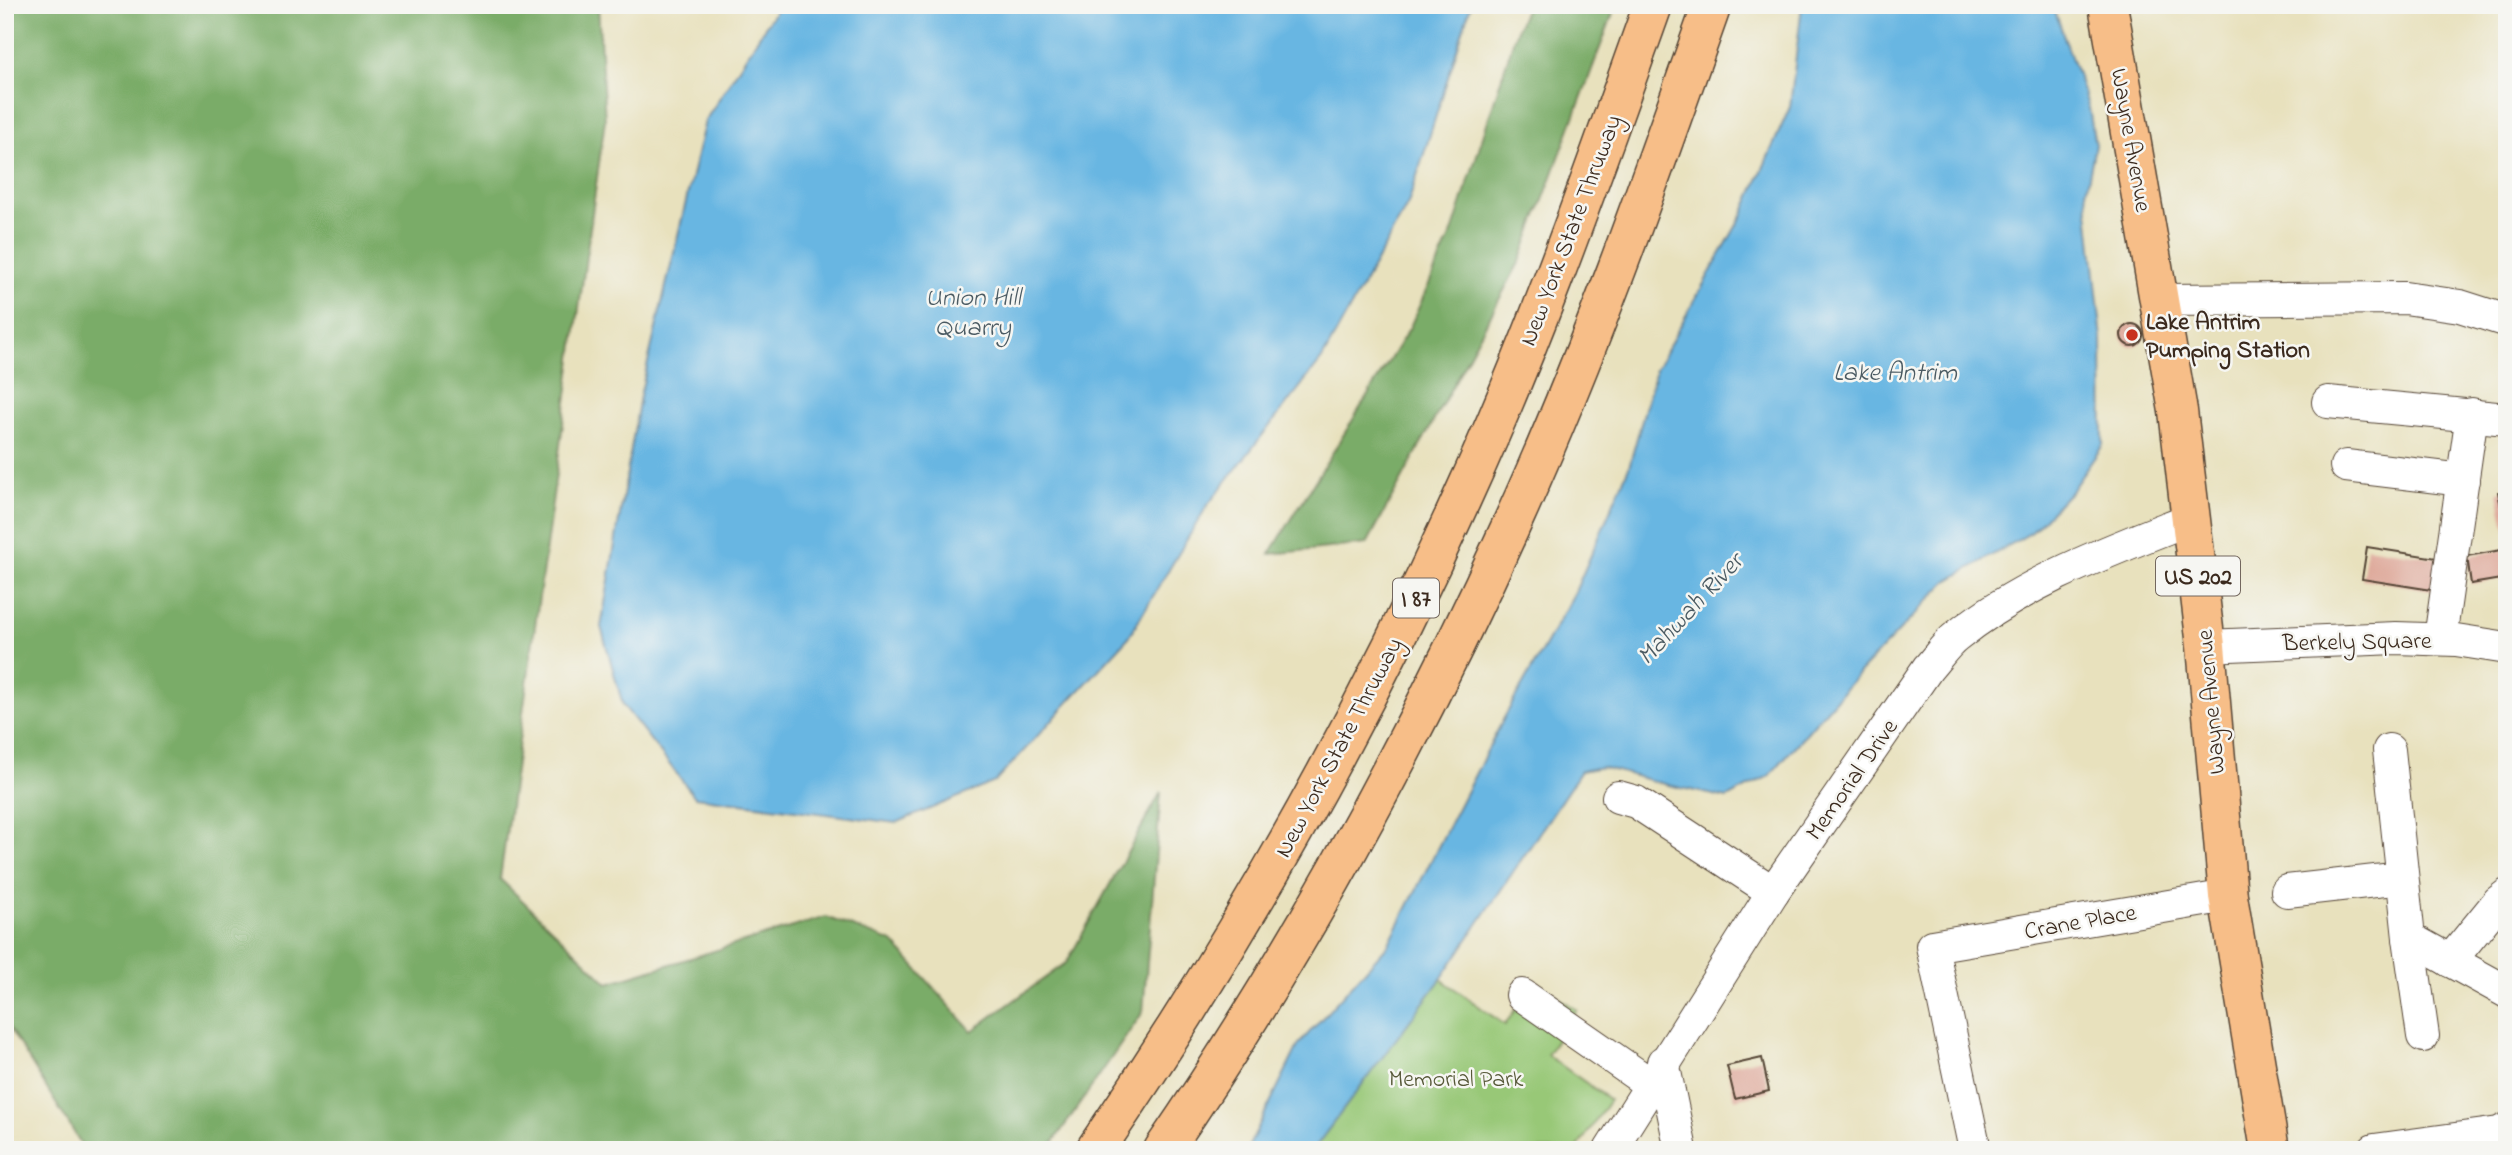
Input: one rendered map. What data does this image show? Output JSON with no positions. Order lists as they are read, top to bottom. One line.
{"streets":{"main road":["Wayne Avenue","New York State Thruway","US 202","I 87"],"street":["Berkely Square","Memorial Drive","Crane Place"]},"crossings":[["Wayne Avenue","Berkely Square"],["Wayne Avenue","Memorial Drive"],["Wayne Avenue","Crane Place"]],"water":["Union Hill Quarry","Lake Antrim","Mahwah River"],"parks":["Memorial Park"],"places":["Lake Antrim Pumping Station"]}
